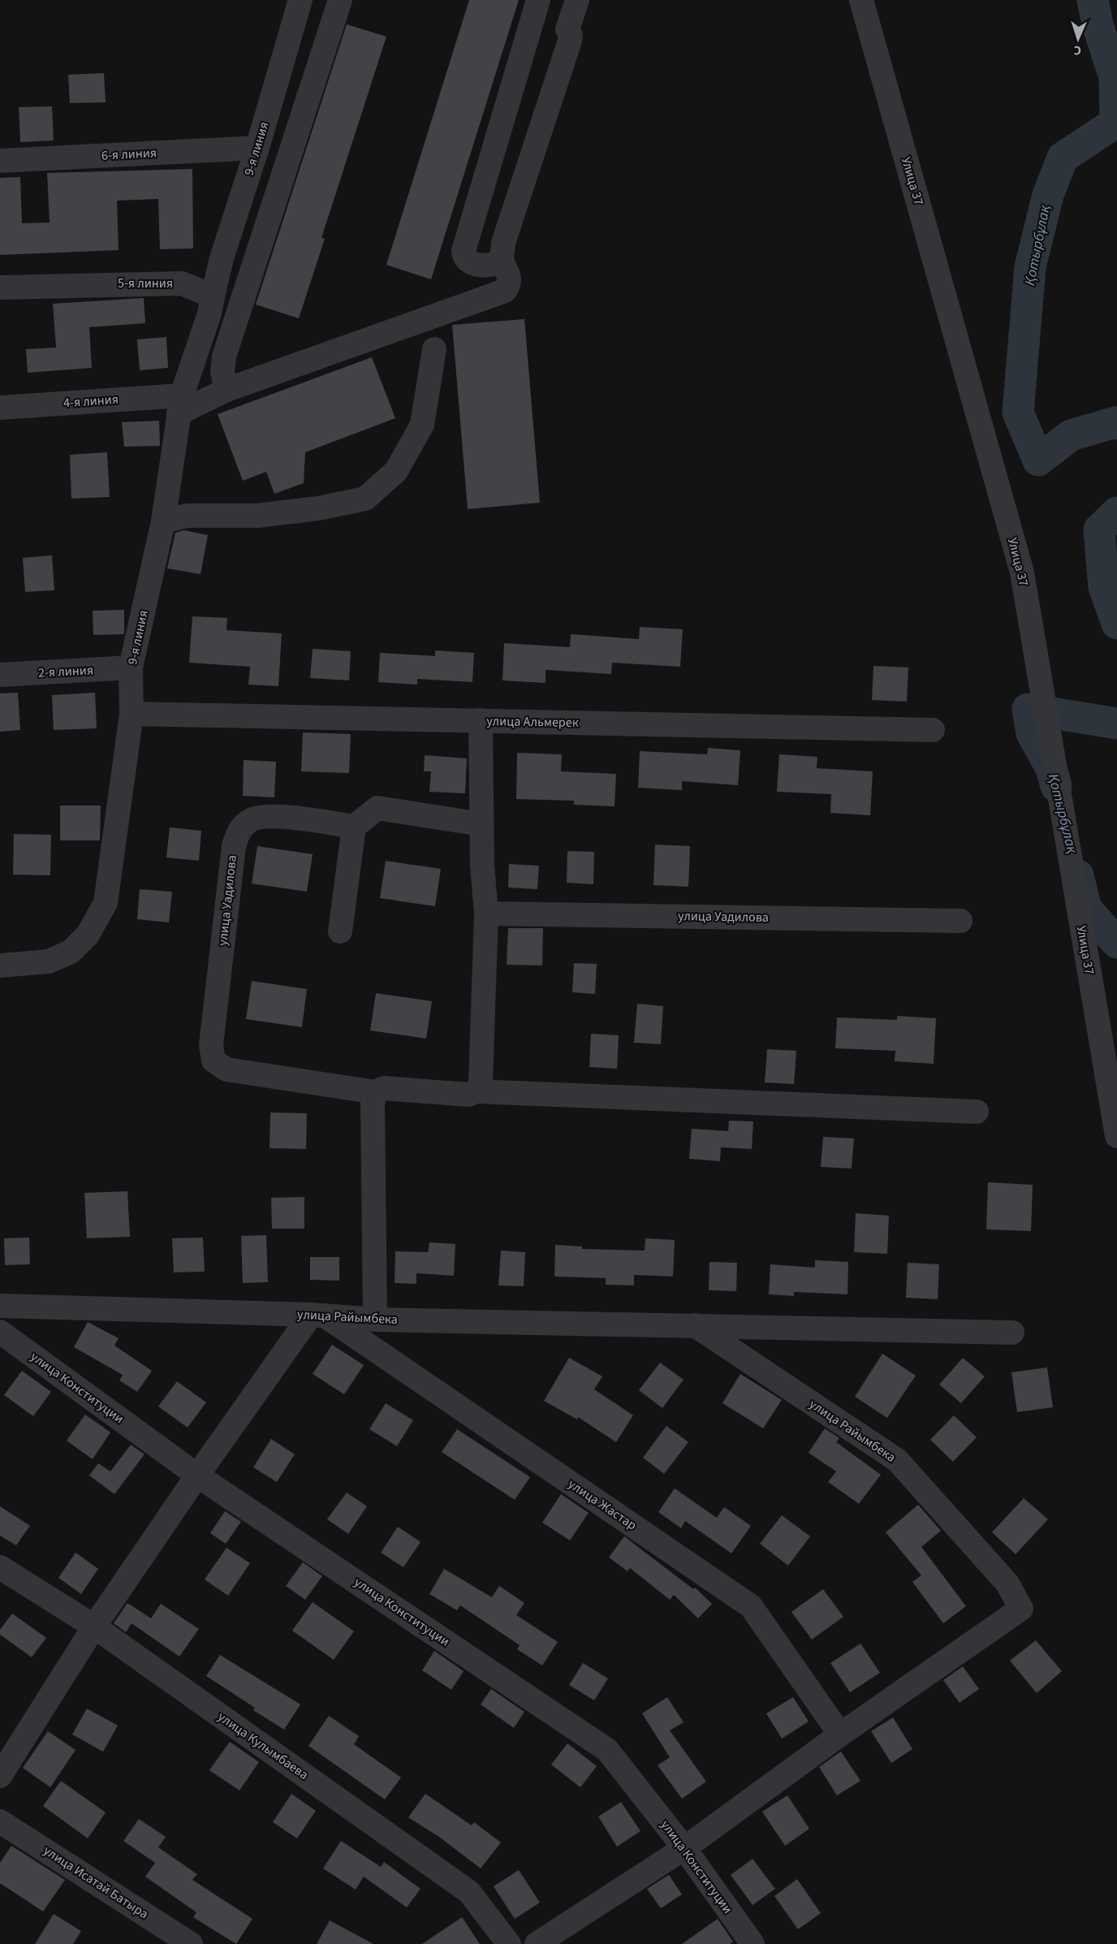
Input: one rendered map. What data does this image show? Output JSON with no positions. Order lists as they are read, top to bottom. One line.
{"streets":{"street":["9-я линия","6-я линия","Улица 37","5-я линия","4-я линия","2-я линия","улица Альмерек","улица Уадилова","улица Райымбека","улица Конституции","улица Жастар","улица Кулымбаева","улица Исатай Батыра"]},"crossings":[["9-я линия","6-я линия"],["9-я линия","5-я линия"],["9-я линия","4-я линия"],["9-я линия","2-я линия"],["9-я линия","улица Альмерек"],["улица Райымбека","улица Жастар"]],"water":["Қотырбұлақ"],"north":"bottom"}
